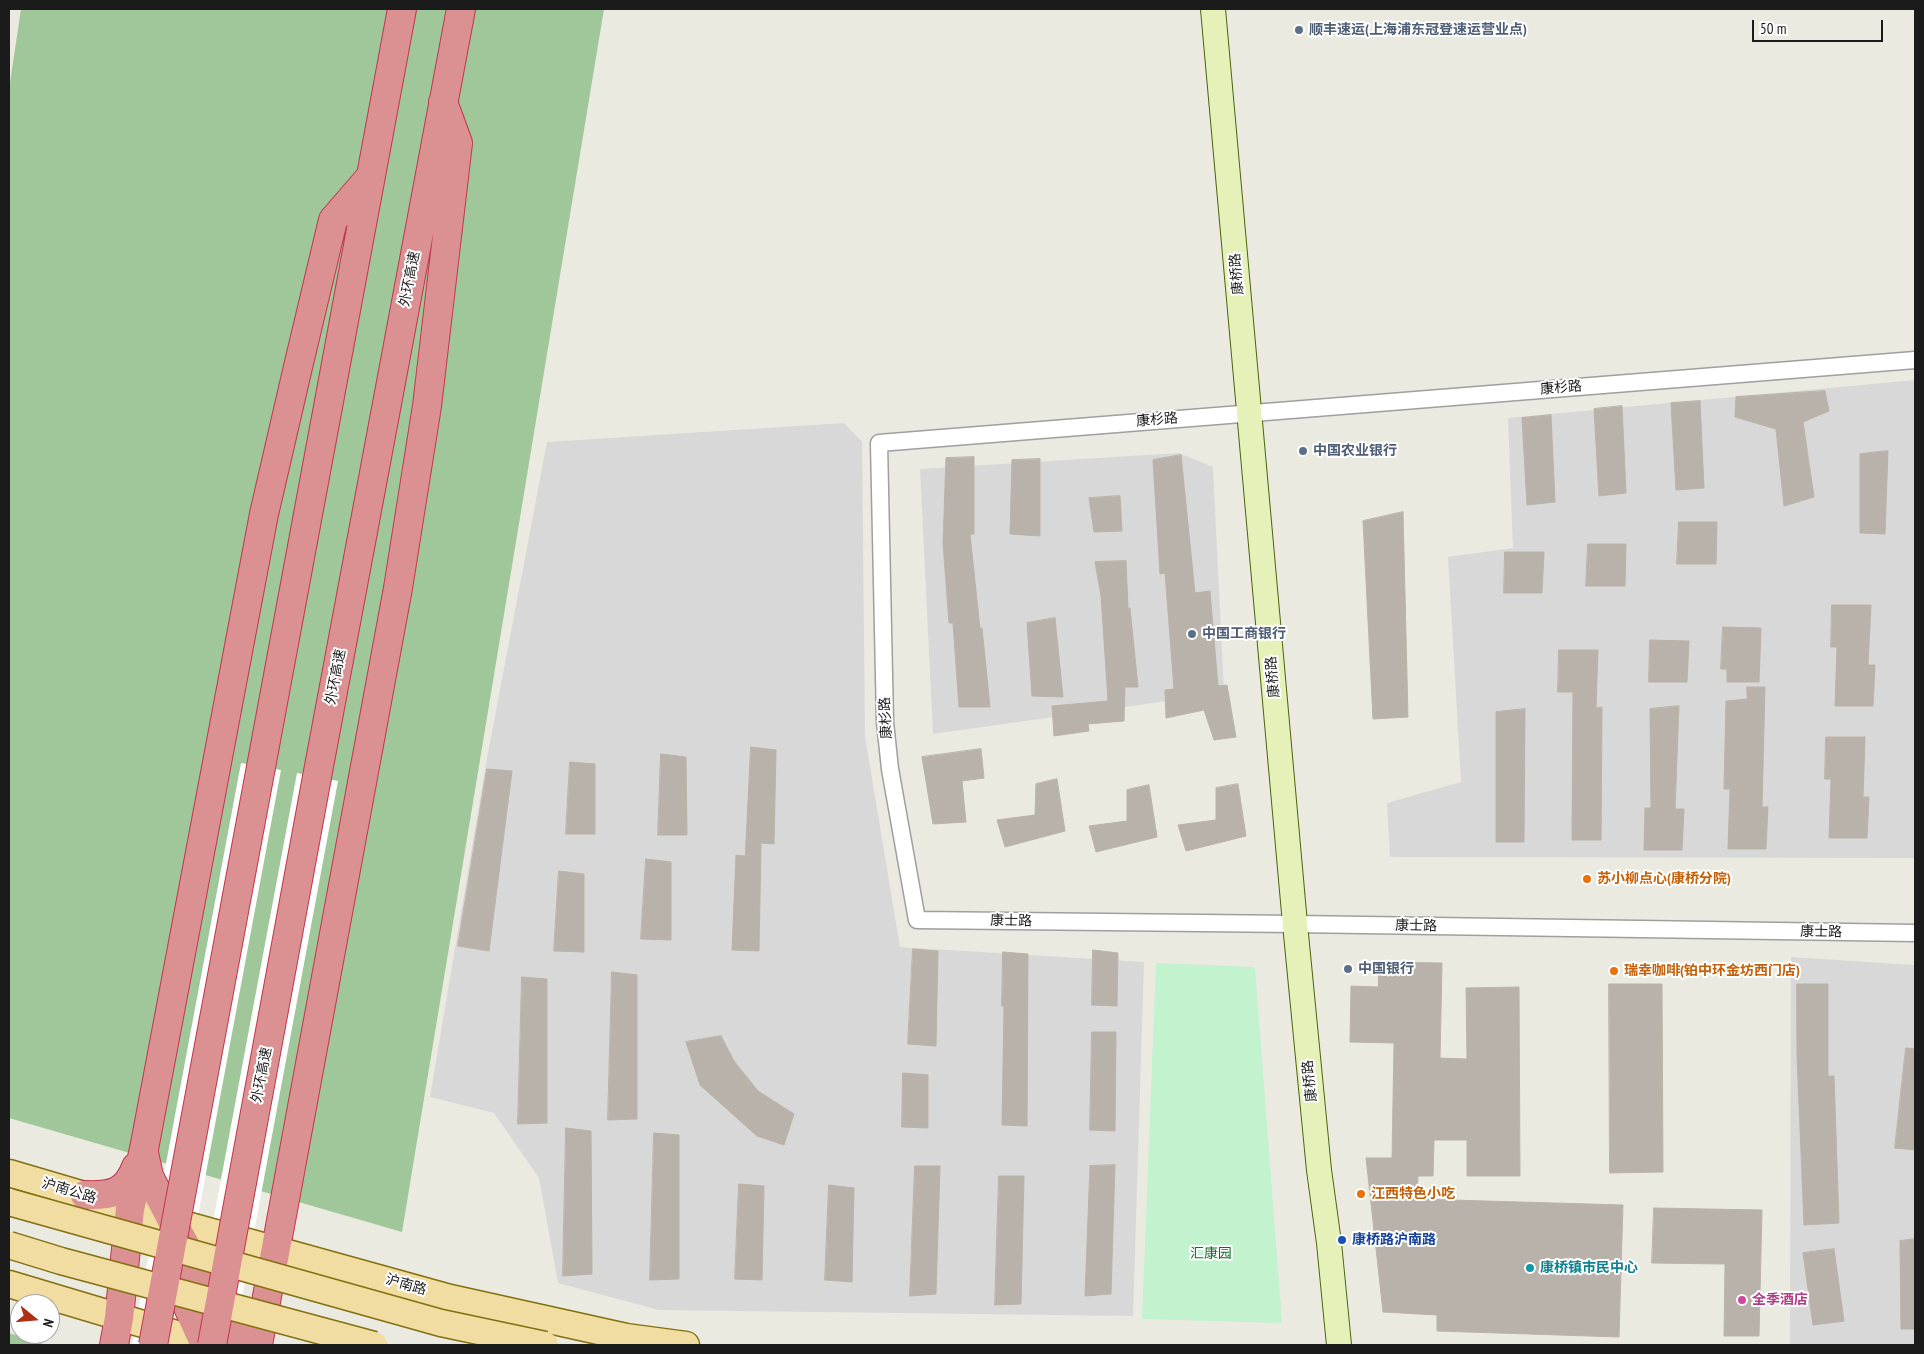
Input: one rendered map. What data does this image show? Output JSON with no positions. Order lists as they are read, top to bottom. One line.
{"streets":{"highway":["外环高速"],"main road":["康桥路","沪南公路","沪南路"],"street":["康杉路","康士路"]},"crossings":[["康桥路","康杉路"],["康桥路","康士路"],["康杉路","康士路"],["沪南公路","沪南路"]],"parks":["汇康园"],"places":["顺丰速运(上海浦东冠登速运营业点)","中国农业银行","中国工商银行","苏小柳点心(康桥分院)","中国银行","瑞幸咖啡(铂中环金坊西门店)","江西特色小吃","康桥路沪南路","康桥镇市民中心","全季酒店"],"scale_bar":"50 m","north":"right"}
